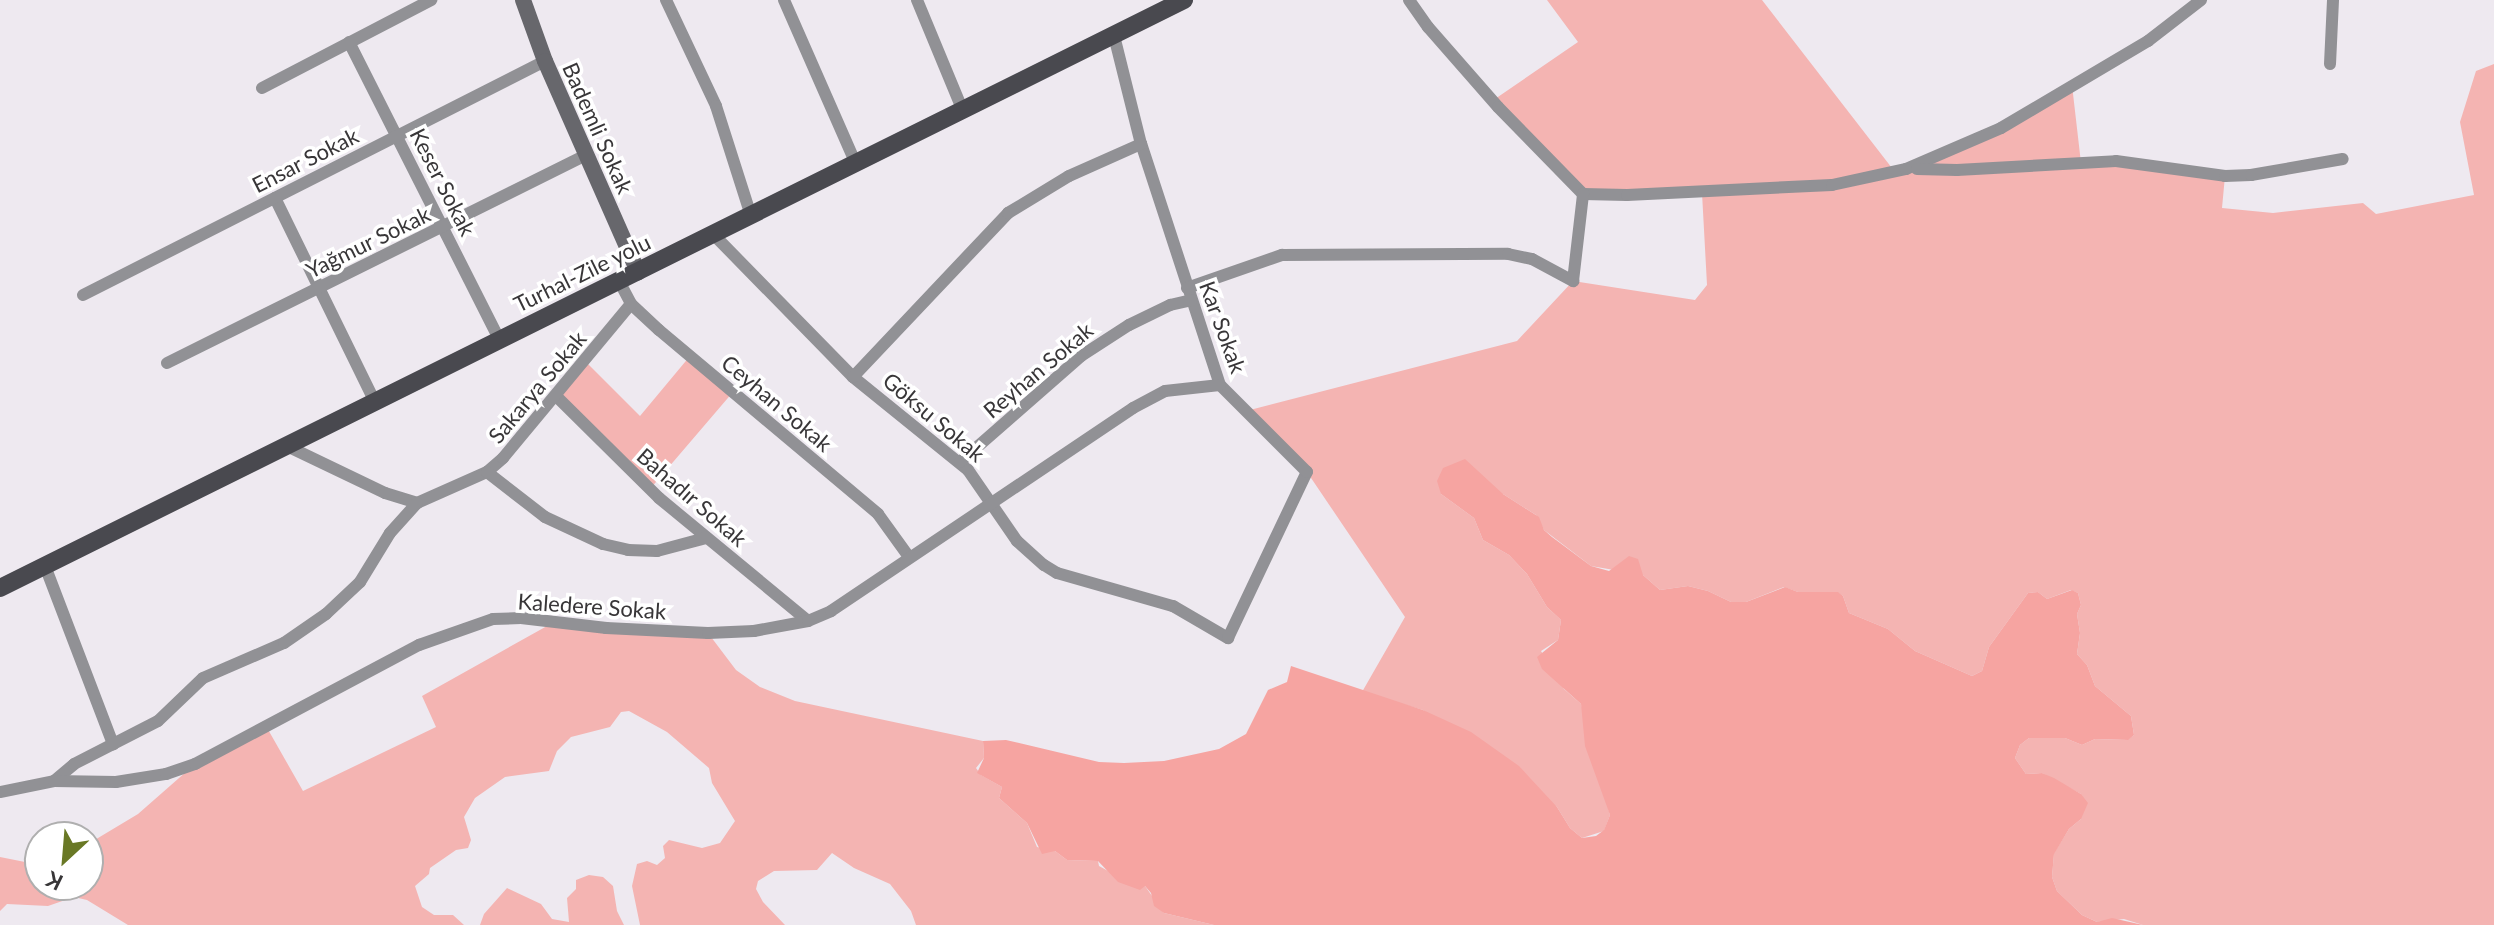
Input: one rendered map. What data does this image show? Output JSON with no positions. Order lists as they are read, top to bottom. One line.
{"streets":{"main road":["Turhal-Zile yolu"],"street":["Bademli Sokak","Ensar Sokak","Keser Sokak","Yağmur Sokak","Kar Sokak","Reyhan Sokak","Sakarya Sokak","Ceyhan Sokak","Göksu Sokak","Bahadır Sokak","Kaledere Sokak"]},"crossings":[["Bademli Sokak","Ensar Sokak"],["Bademli Sokak","Yağmur Sokak"],["Bademli Sokak","Turhal-Zile yolu"],["Ensar Sokak","Keser Sokak"],["Keser Sokak","Yağmur Sokak"],["Keser Sokak","Turhal-Zile yolu"],["Turhal-Zile yolu","Kar Sokak"],["Turhal-Zile yolu","Ceyhan Sokak"],["Turhal-Zile yolu","Göksu Sokak"],["Kar Sokak","Reyhan Sokak"],["Kar Sokak","Göksu Sokak"],["Kar Sokak","Kaledere Sokak"],["Reyhan Sokak","Göksu Sokak"],["Sakarya Sokak","Ceyhan Sokak"],["Sakarya Sokak","Bahadır Sokak"],["Ceyhan Sokak","Kaledere Sokak"],["Göksu Sokak","Kaledere Sokak"],["Bahadır Sokak","Kaledere Sokak"]],"north":"bottom left"}
